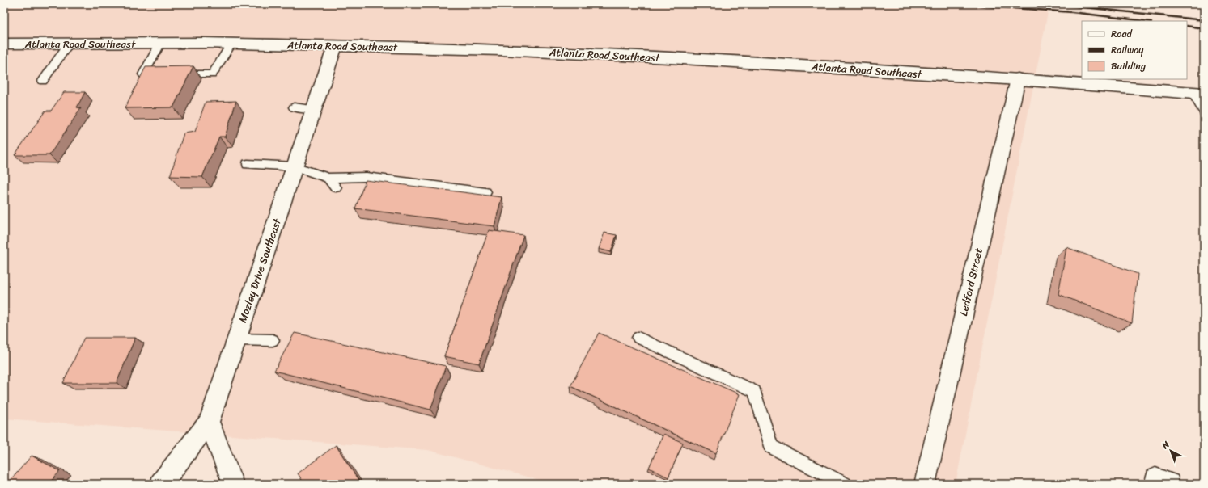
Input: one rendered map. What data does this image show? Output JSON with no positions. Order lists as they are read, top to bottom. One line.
{"streets":{"main road":["Atlanta Road Southeast","Mozley Drive Southeast","Ledford Street"]},"crossings":[["Atlanta Road Southeast","Mozley Drive Southeast"],["Atlanta Road Southeast","Ledford Street"]],"legend":["Road","Railway","Building"],"north":"top left"}
